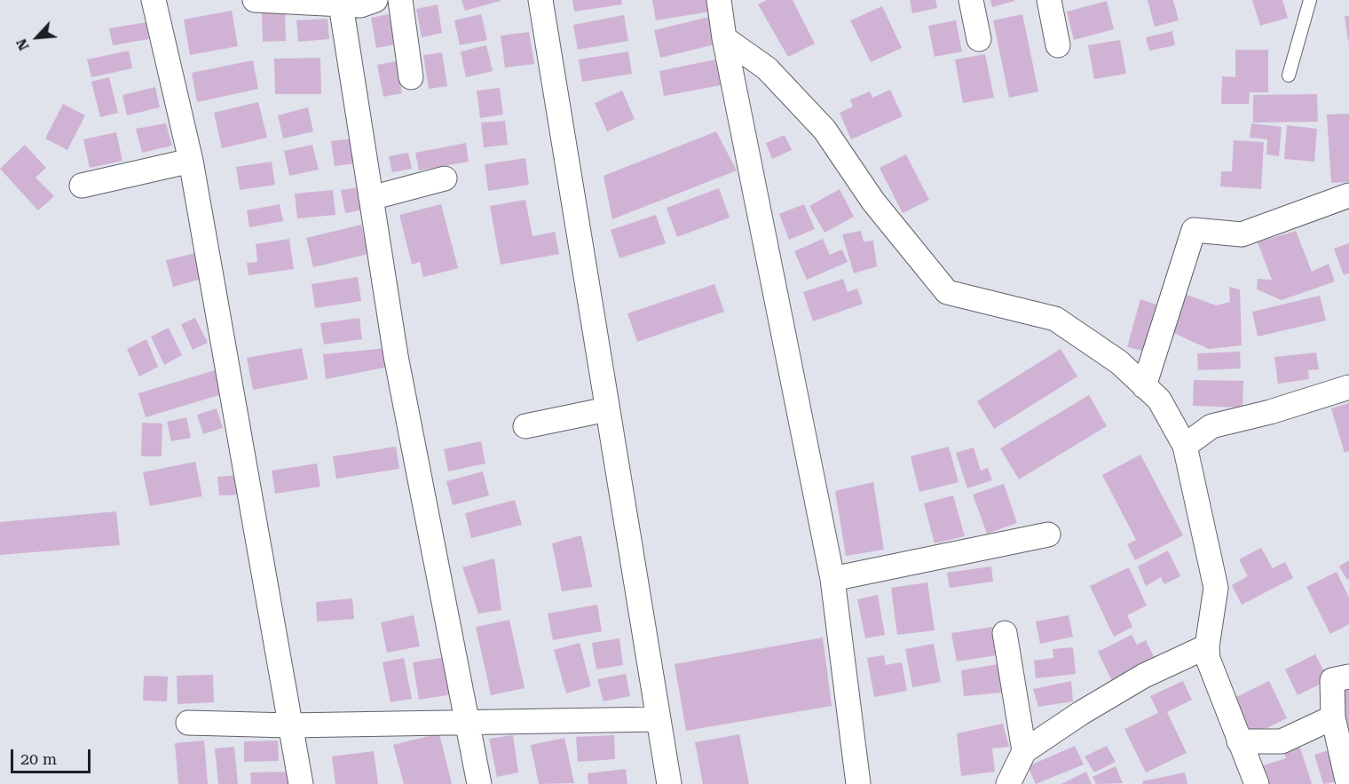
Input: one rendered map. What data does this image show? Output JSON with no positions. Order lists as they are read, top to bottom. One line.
{"scale_bar":"20 m","north":"bottom left"}
